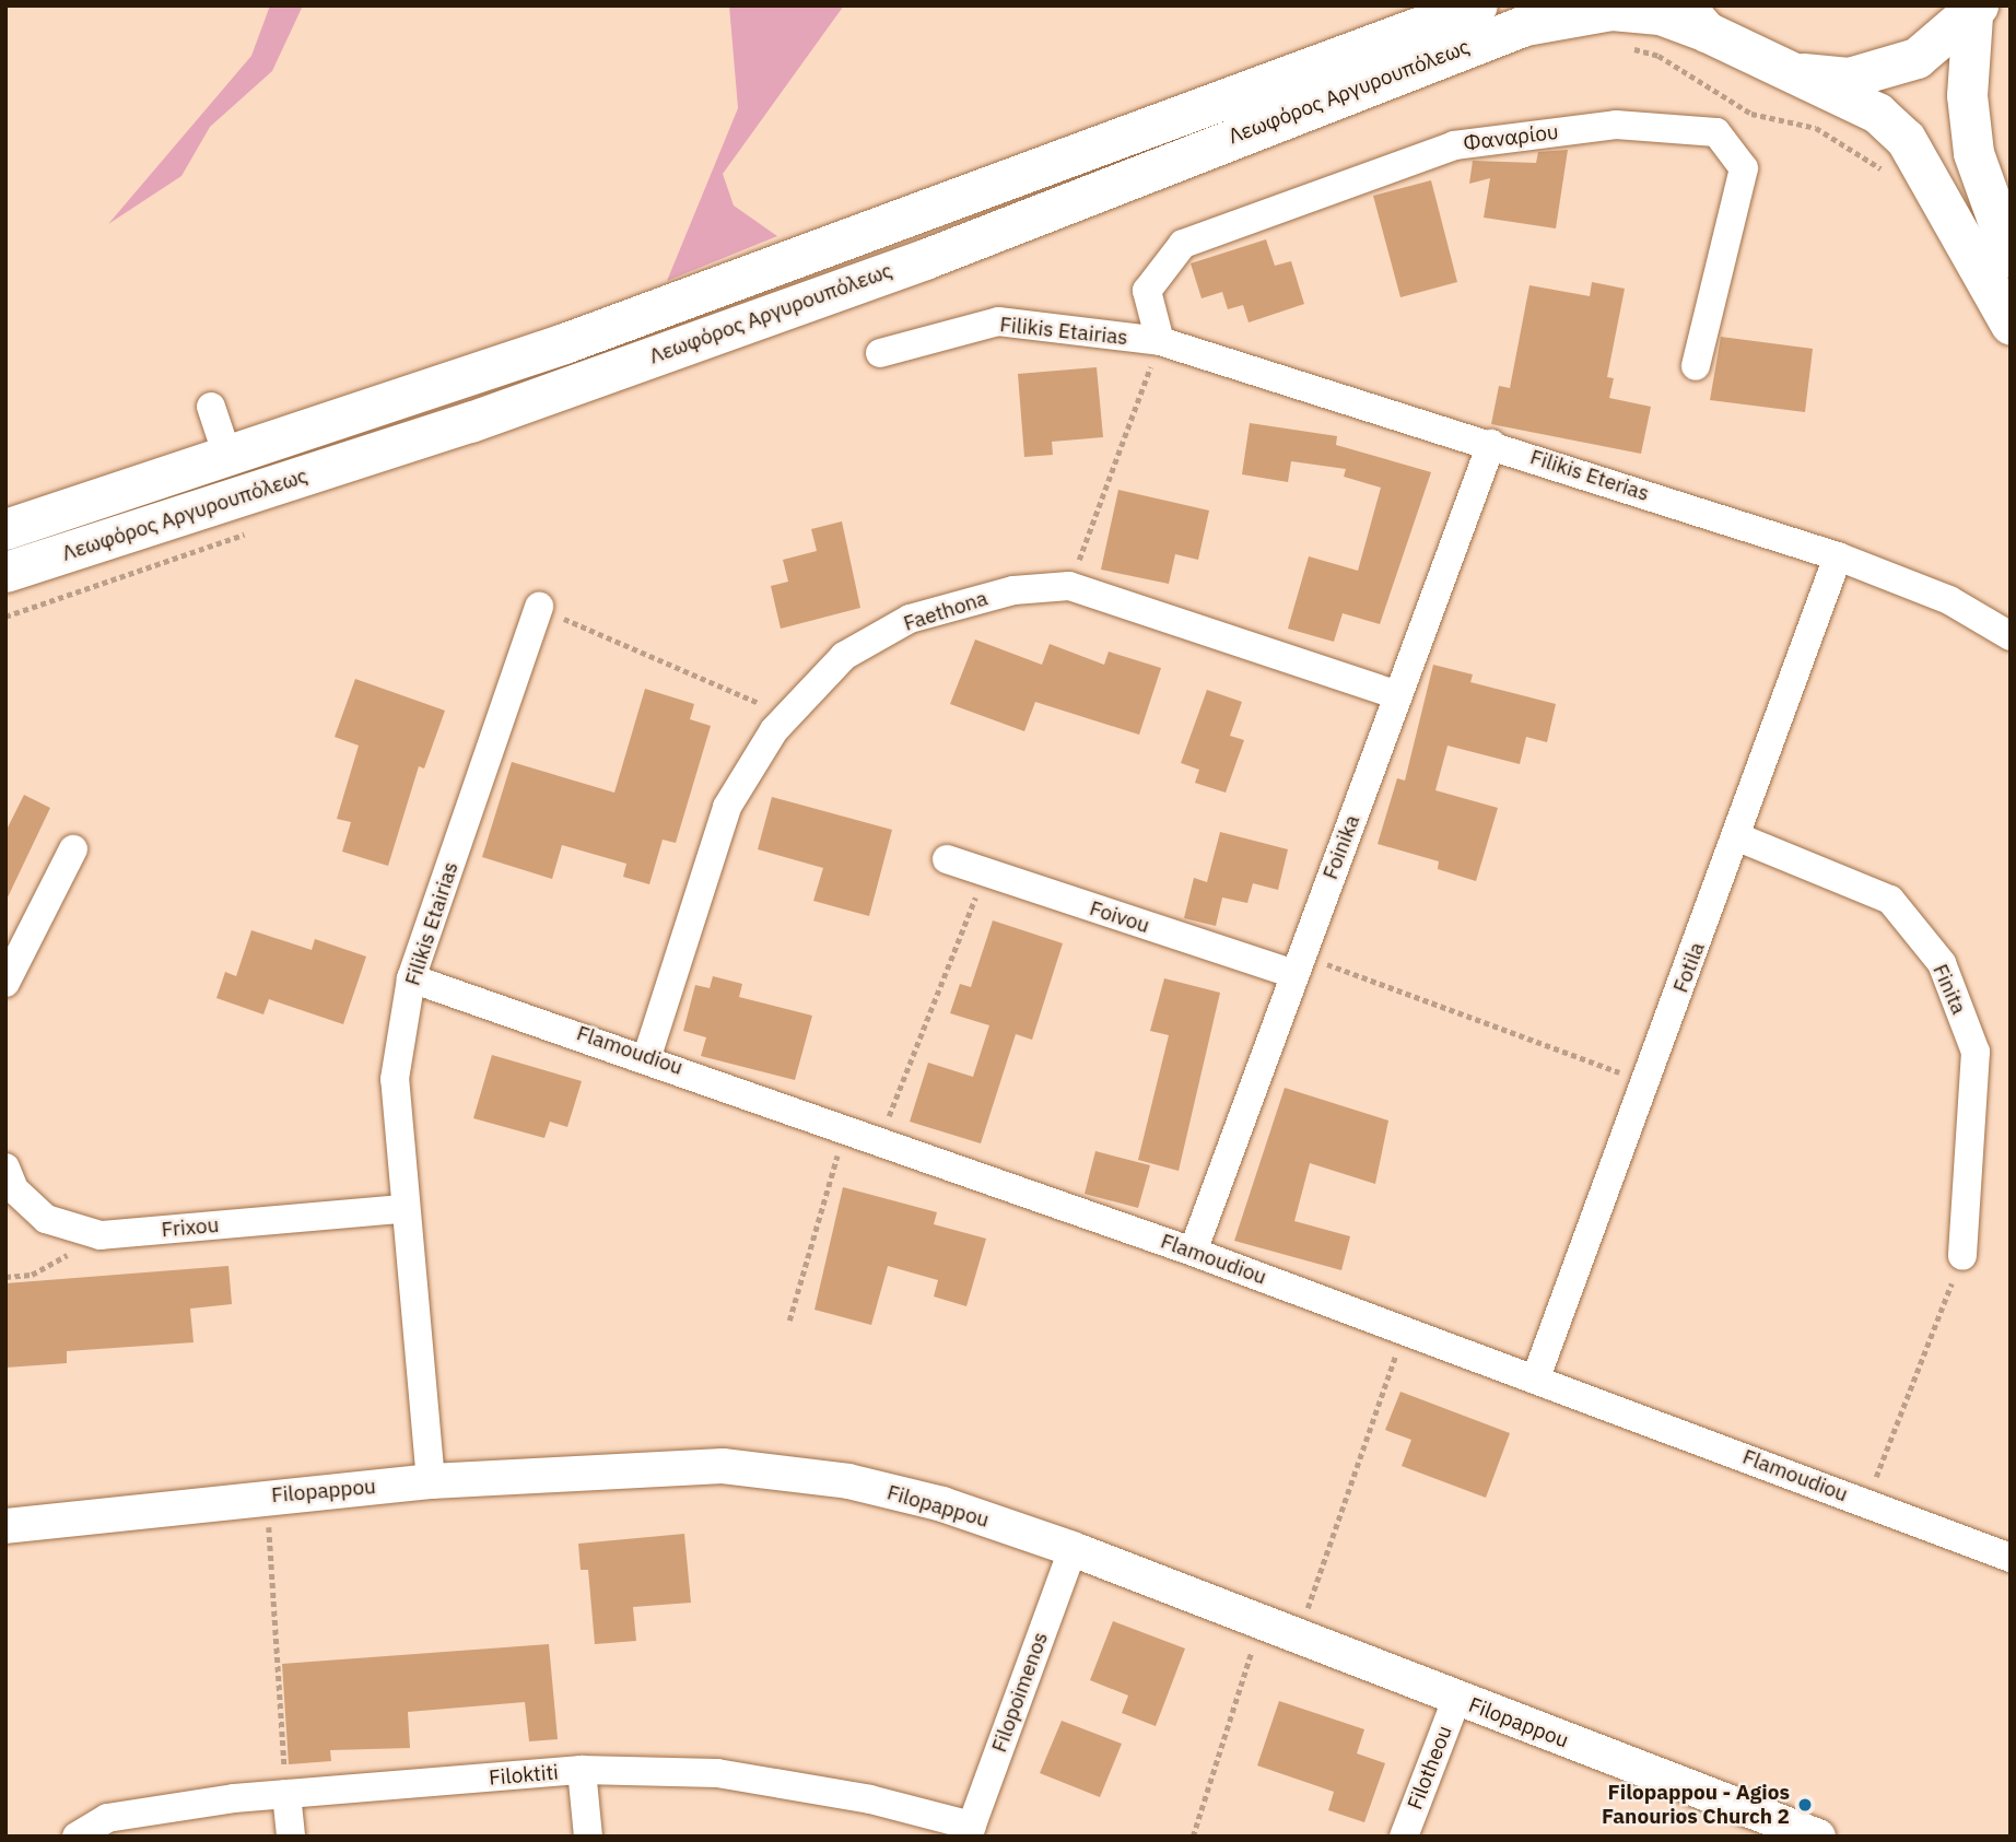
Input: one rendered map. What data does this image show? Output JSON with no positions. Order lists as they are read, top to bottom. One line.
{"streets":{"main road":["Λεωφόρος Αργυρουπόλεως"],"street":["Φαναρίου","Filikis Etairias","Filikis Eterias","Faethona","Foinika","Foivou","Fotila","Finita","Flamoudiou","Frixou","Filopappou","Filopoimenos","Filotheou","Filoktiti"]},"crossings":[["Φαναρίου","Filikis Etairias"],["Φαναρίου","Filikis Eterias"],["Filikis Etairias","Filikis Eterias"],["Filikis Etairias","Flamoudiou"],["Filikis Etairias","Frixou"],["Filikis Etairias","Filopappou"],["Filikis Eterias","Foinika"],["Filikis Eterias","Fotila"],["Faethona","Foinika"],["Faethona","Flamoudiou"],["Foinika","Foivou"],["Foinika","Flamoudiou"],["Fotila","Finita"],["Fotila","Flamoudiou"],["Filopappou","Filopoimenos"],["Filopappou","Filotheou"],["Filopoimenos","Filoktiti"]],"places":["Filopappou - Agios Fanourios Church 2"]}
